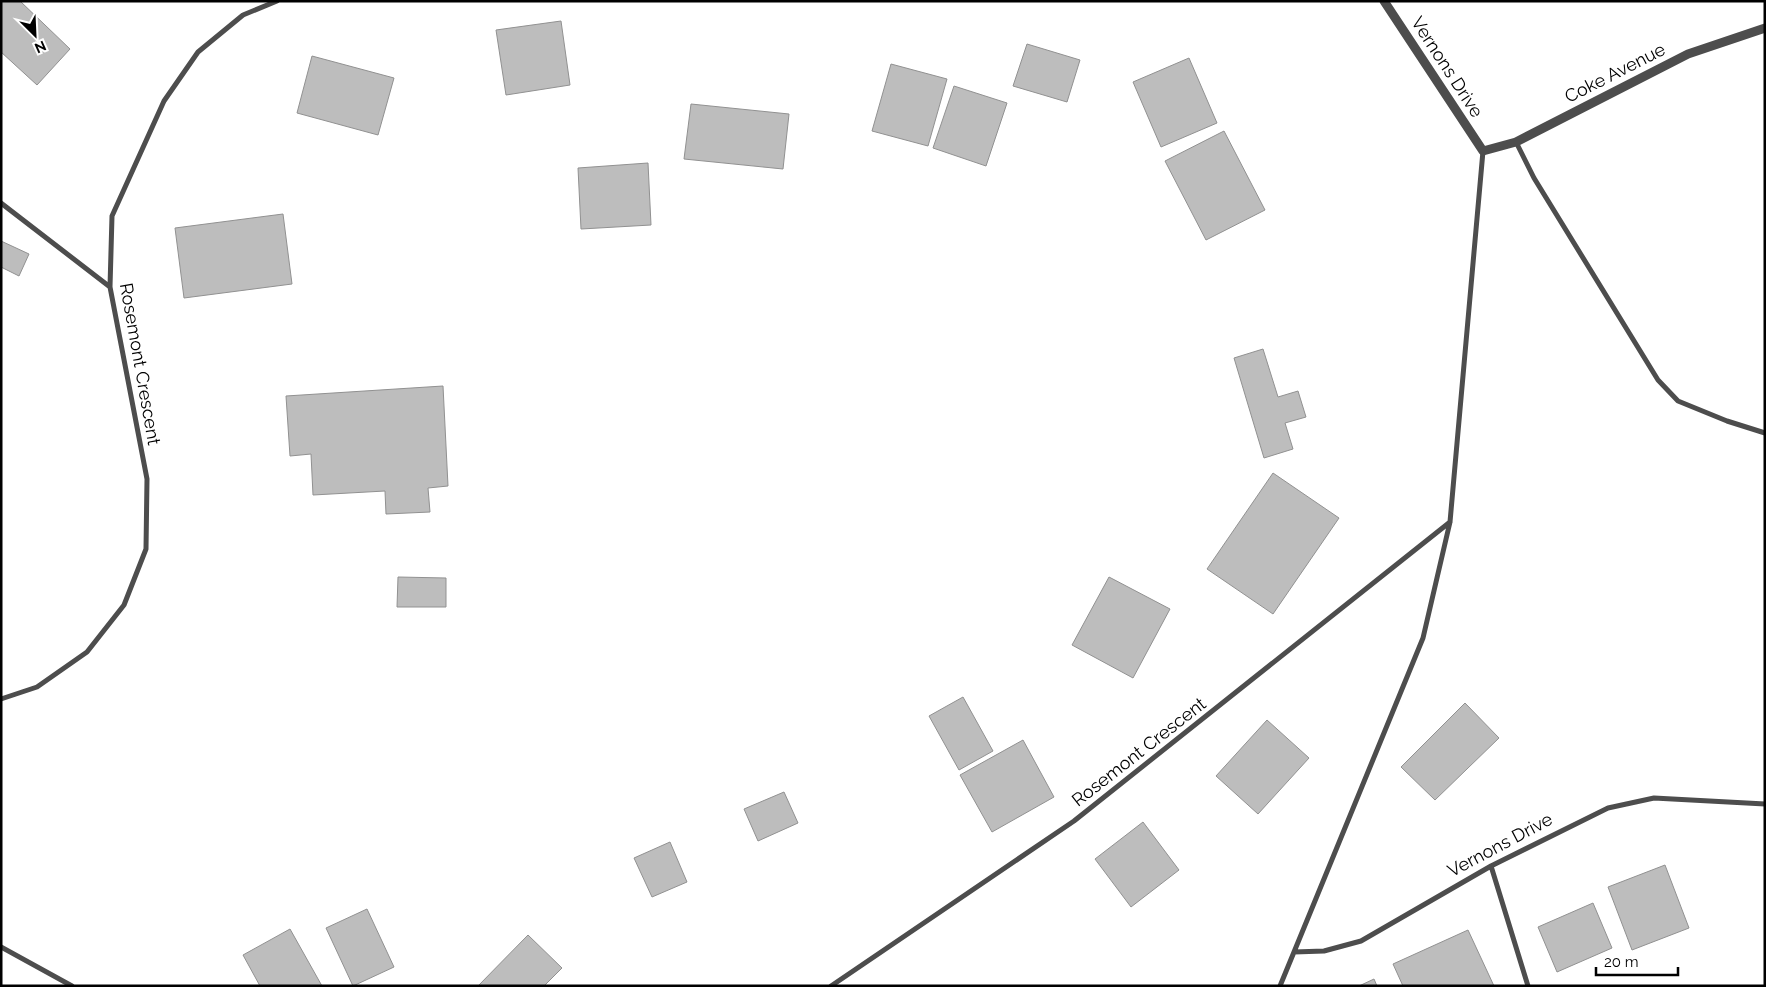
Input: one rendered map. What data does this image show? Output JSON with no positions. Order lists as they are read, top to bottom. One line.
{"streets":{"street":["Vernons Drive","Coke Avenue","Rosemont Crescent"]},"crossings":[["Vernons Drive","Coke Avenue"]],"scale_bar":"20 m","north":"bottom right"}
